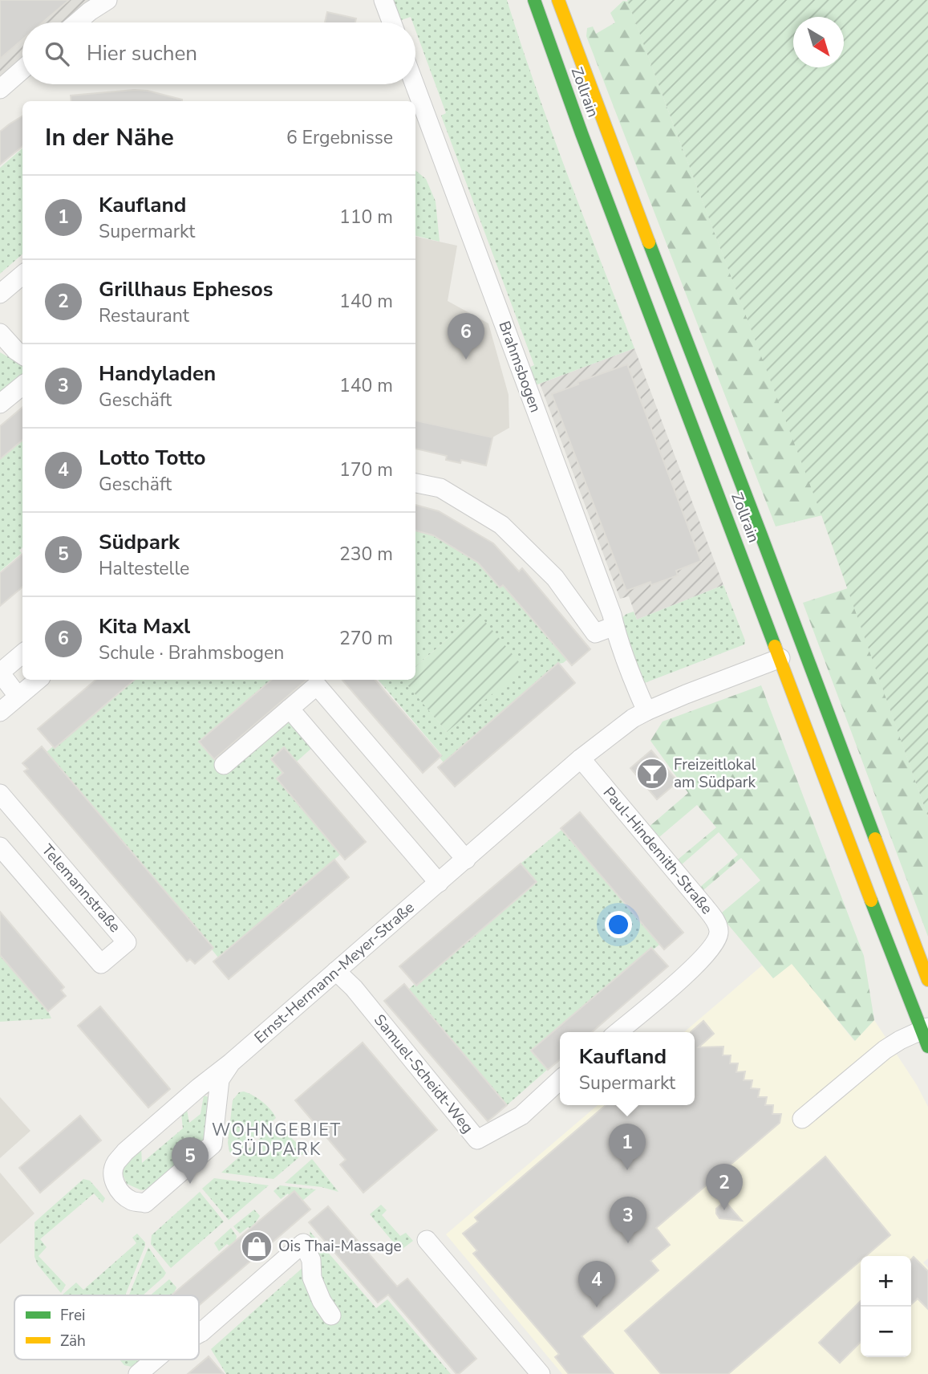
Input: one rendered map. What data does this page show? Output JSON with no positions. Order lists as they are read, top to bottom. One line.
{"streets":{"main road":["Zollrain"],"street":["Brahmsbogen","Paul-Hindemith-Straße","Telemannstraße","Ernst-Hermann-Meyer-Straße","Samuel-Scheidt-Weg"]},"crossings":[["Zollrain","Ernst-Hermann-Meyer-Straße"],["Brahmsbogen","Ernst-Hermann-Meyer-Straße"],["Paul-Hindemith-Straße","Ernst-Hermann-Meyer-Straße"],["Ernst-Hermann-Meyer-Straße","Samuel-Scheidt-Weg"]],"districts":["WOHNGEBIET SÜDPARK"],"places":{"bar":["Freizeitlokal am Südpark"],"shop":["Ois Thai-Massage"]},"legend":["Frei","Zäh"],"north":"bottom right","page":{"search":"Hier suchen","heading":["In der Nähe","6 Ergebnisse"],"list":[{"mark":"1","name":"Kaufland","note":"Supermarkt","value":"110 m"},{"mark":"2","name":"Grillhaus Ephesos","note":"Restaurant","value":"140 m"},{"mark":"3","name":"Handyladen","note":"Geschäft","value":"140 m"},{"mark":"4","name":"Lotto Totto","note":"Geschäft","value":"170 m"},{"mark":"5","name":"Südpark","note":"Haltestelle","value":"230 m"},{"mark":"6","name":"Kita Maxl","note":"Schule · Brahmsbogen","value":"270 m"}],"pins":["6","1","5","2","3","4"],"popup":["Kaufland","Supermarkt"],"map_buttons":["+","−"]}}
